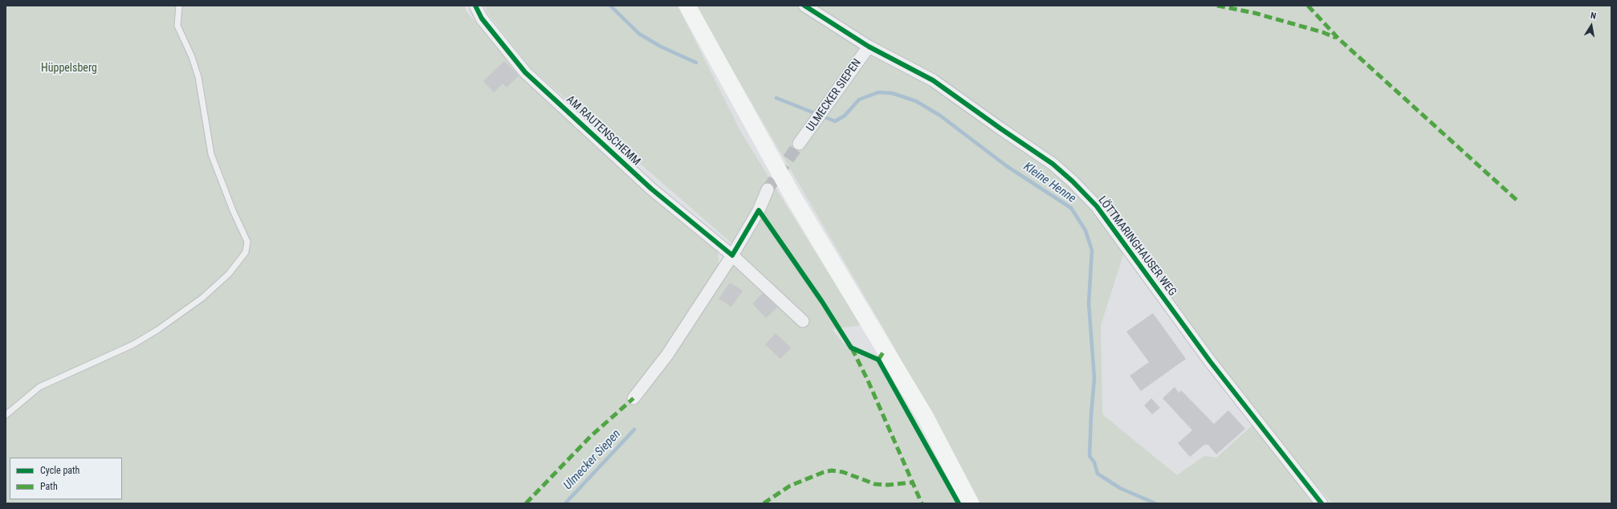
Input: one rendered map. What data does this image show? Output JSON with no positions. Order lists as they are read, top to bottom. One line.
{"streets":{"street":["ULMECKER SIEPEN","AM RAUTENSCHEMM","LÖTTMARINGHAUSER WEG"]},"crossings":[["ULMECKER SIEPEN","LÖTTMARINGHAUSER WEG"]],"water":["Kleine Henne","Ulmecker Siepen"],"parks":["Hüppelsberg"],"legend":["Cycle path","Path"],"north":"top"}
